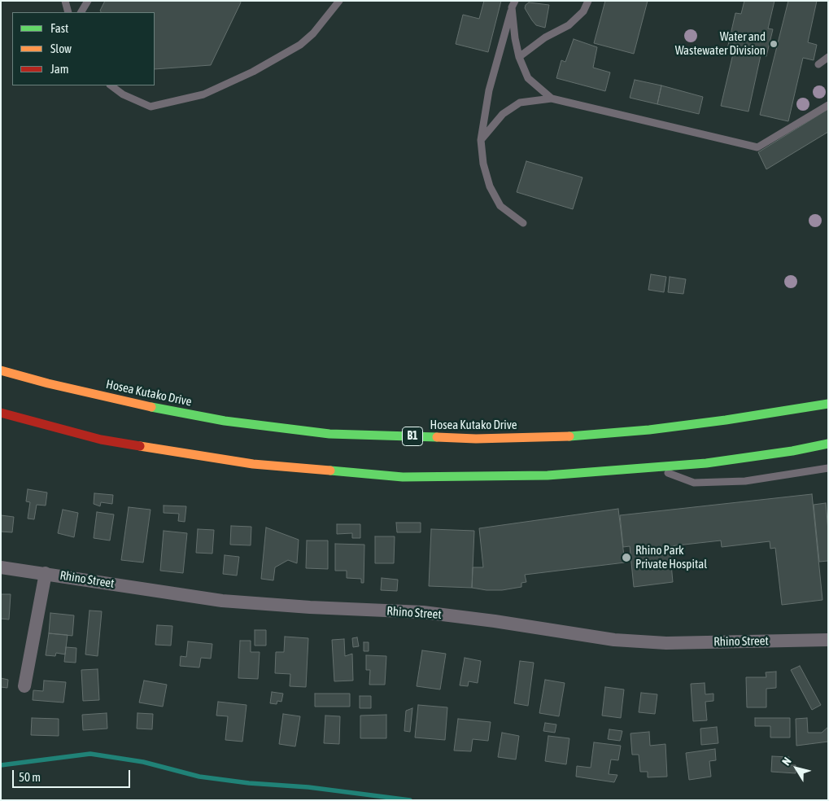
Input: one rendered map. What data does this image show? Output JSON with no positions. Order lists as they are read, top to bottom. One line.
{"streets":{"main road":["Hosea Kutako Drive","B1"],"street":["Rhino Street"]},"places":["Water and Wastewater Division","Rhino Park Private Hospital"],"legend":["Fast","Slow","Jam"],"scale_bar":"50 m","north":"top left"}
